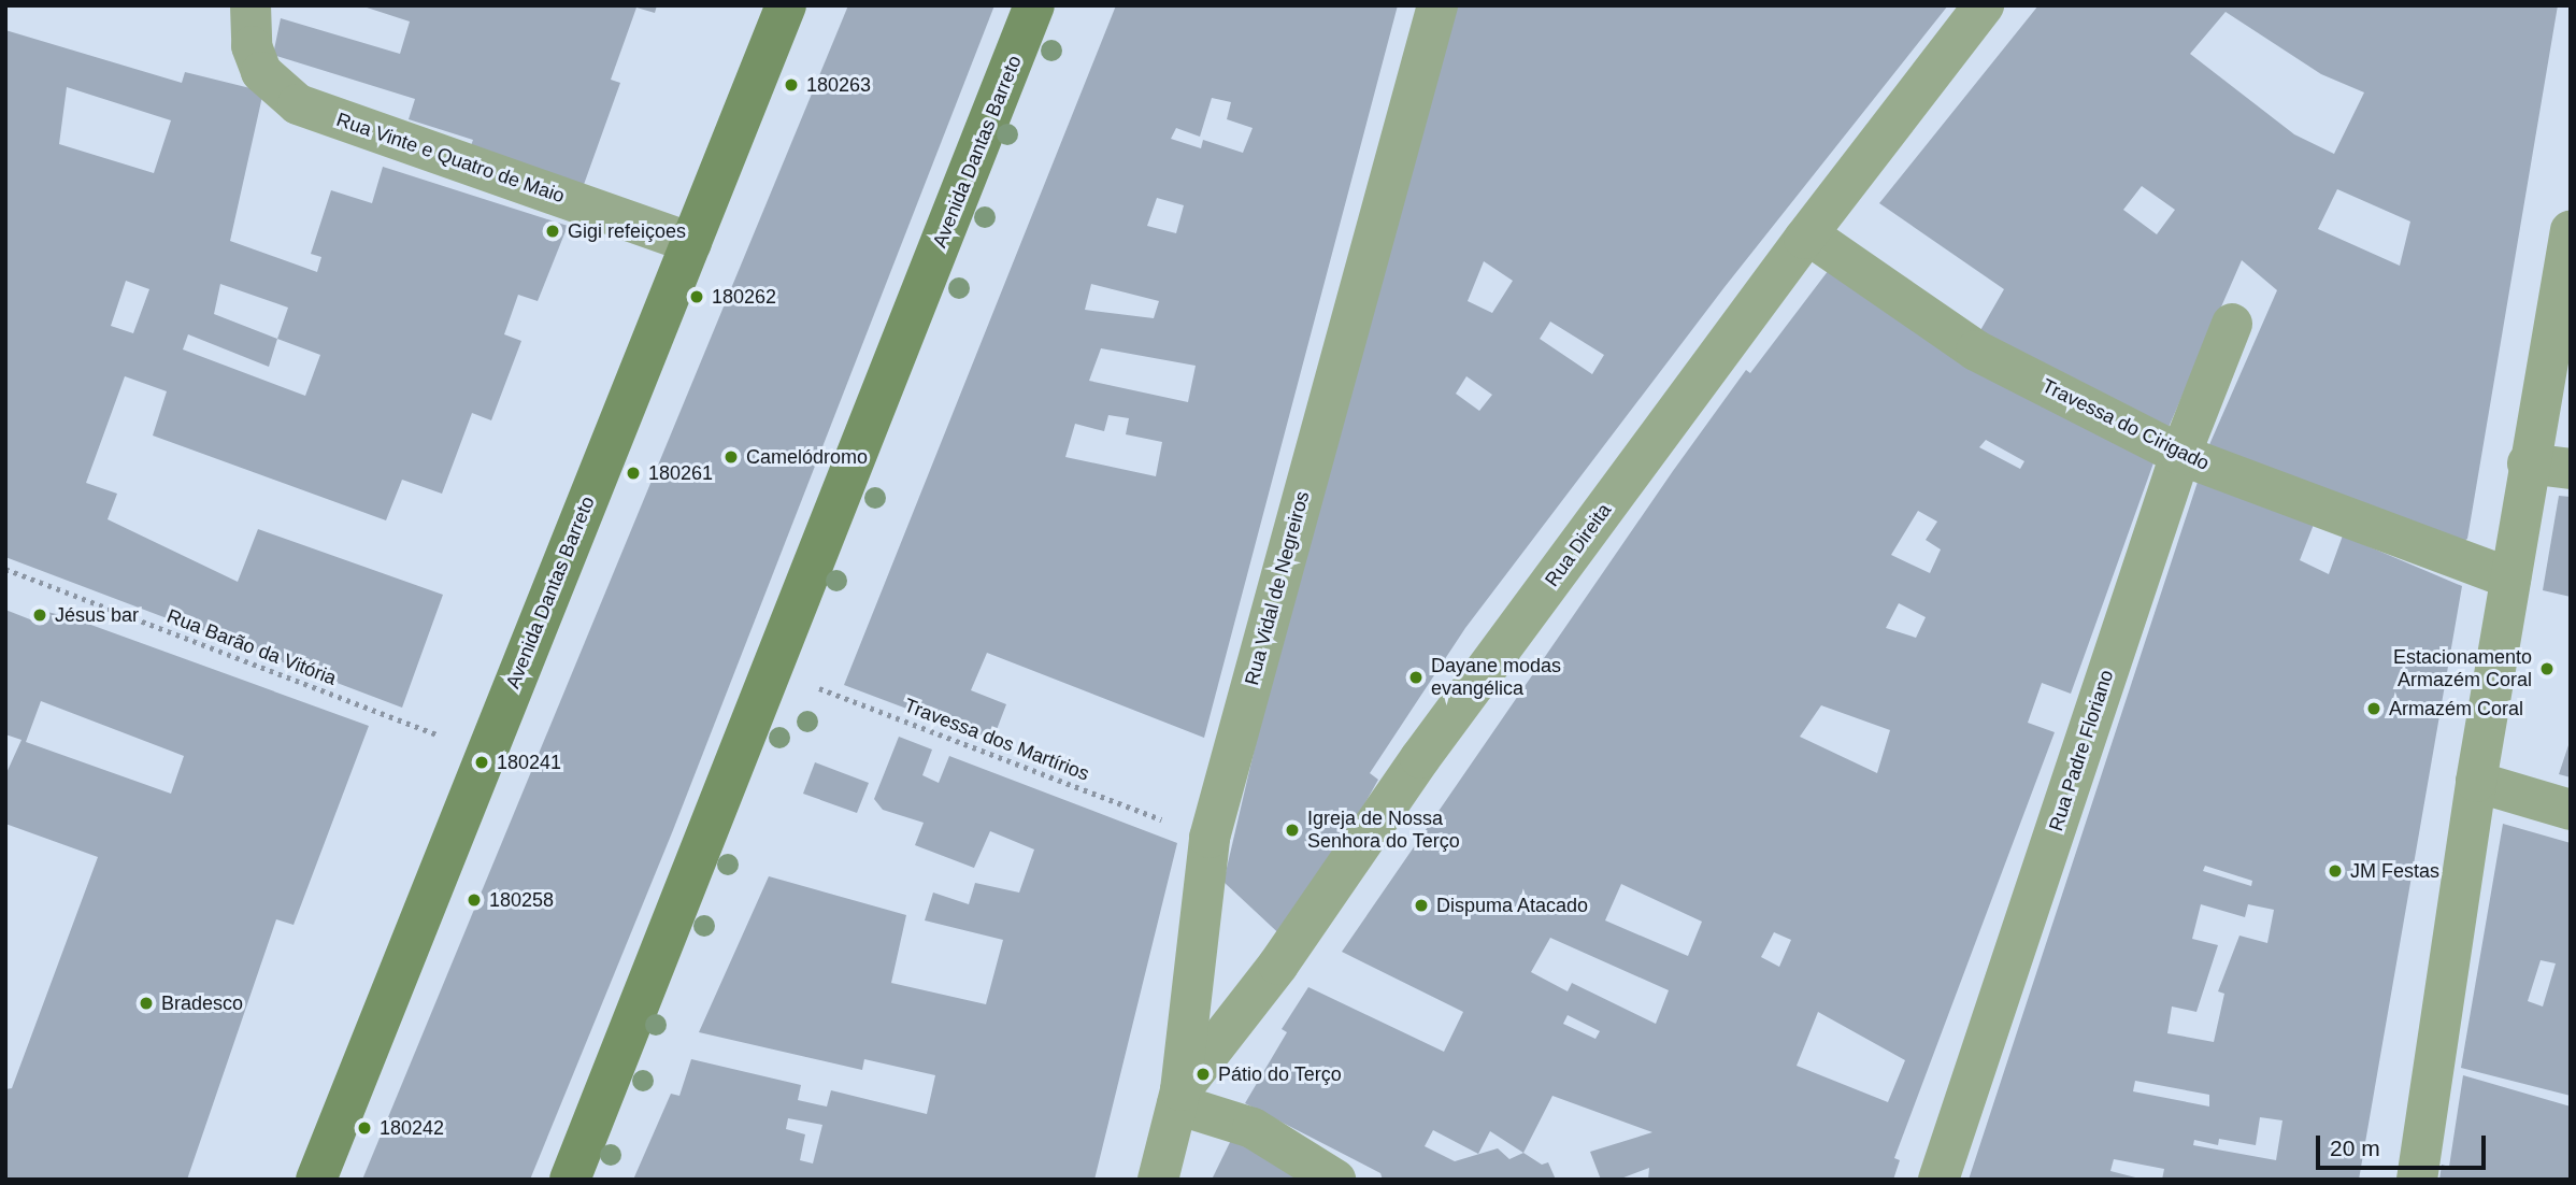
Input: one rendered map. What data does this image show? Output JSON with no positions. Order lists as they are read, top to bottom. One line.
{"streets":{"main road":["Avenida Dantas Barreto"],"street":["Rua Vinte e Quatro de Maio","Travessa do Cirigado","Rua Direita","Rua Vidal de Negreiros","Rua Padre Floriano"],"path":["Rua Barão da Vitória","Travessa dos Martírios"]},"crossings":[["Avenida Dantas Barreto","Rua Vinte e Quatro de Maio"],["Avenida Dantas Barreto","Rua Barão da Vitória"],["Avenida Dantas Barreto","Travessa dos Martírios"],["Travessa do Cirigado","Rua Direita"],["Travessa do Cirigado","Rua Padre Floriano"],["Rua Direita","Rua Vidal de Negreiros"],["Rua Vidal de Negreiros","Travessa dos Martírios"]],"places":["180263","Gigi refeiçoes","180262","Camelódromo","180261","Jésus bar","Estacionamento Armazém Coral","Dayane modas evangélica","Armazém Coral","180241","Igreja de Nossa Senhora do Terço","JM Festas","180258","Dispuma Atacado","Bradesco","Pátio do Terço","180242"],"scale_bar":"20 m"}
